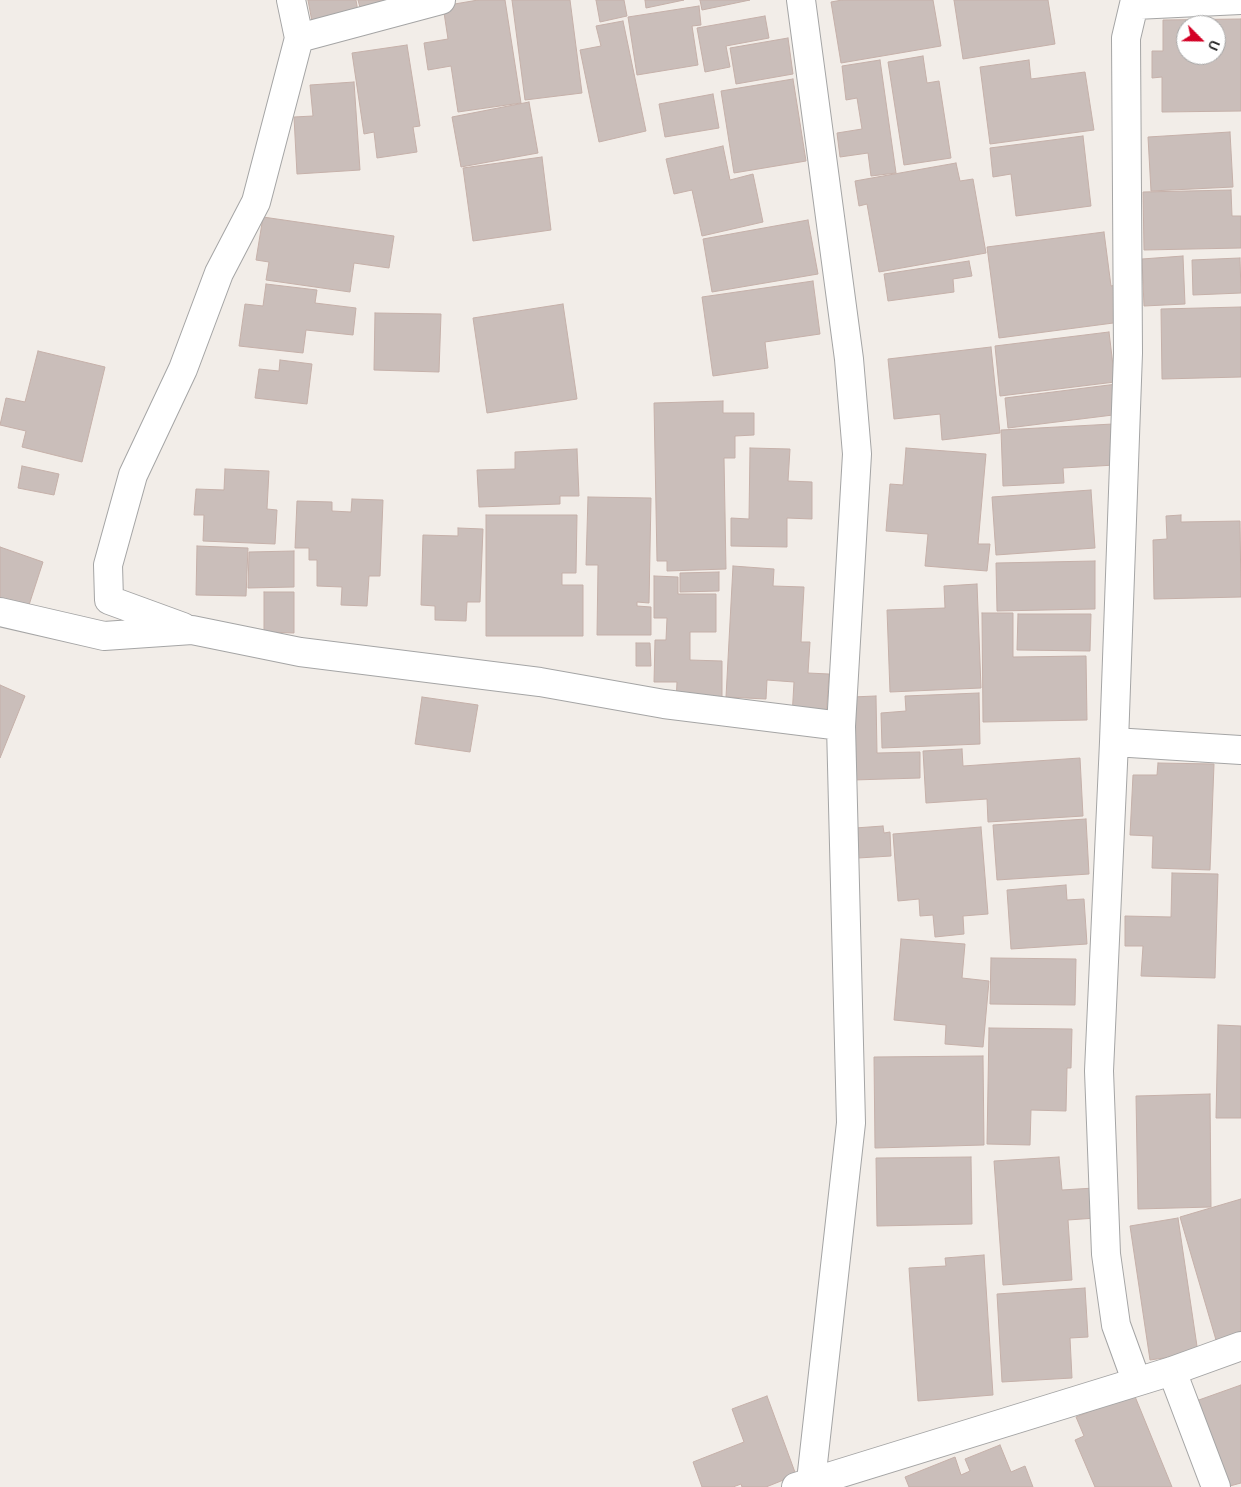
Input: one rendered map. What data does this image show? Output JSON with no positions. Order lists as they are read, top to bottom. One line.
{"north":"bottom right"}
